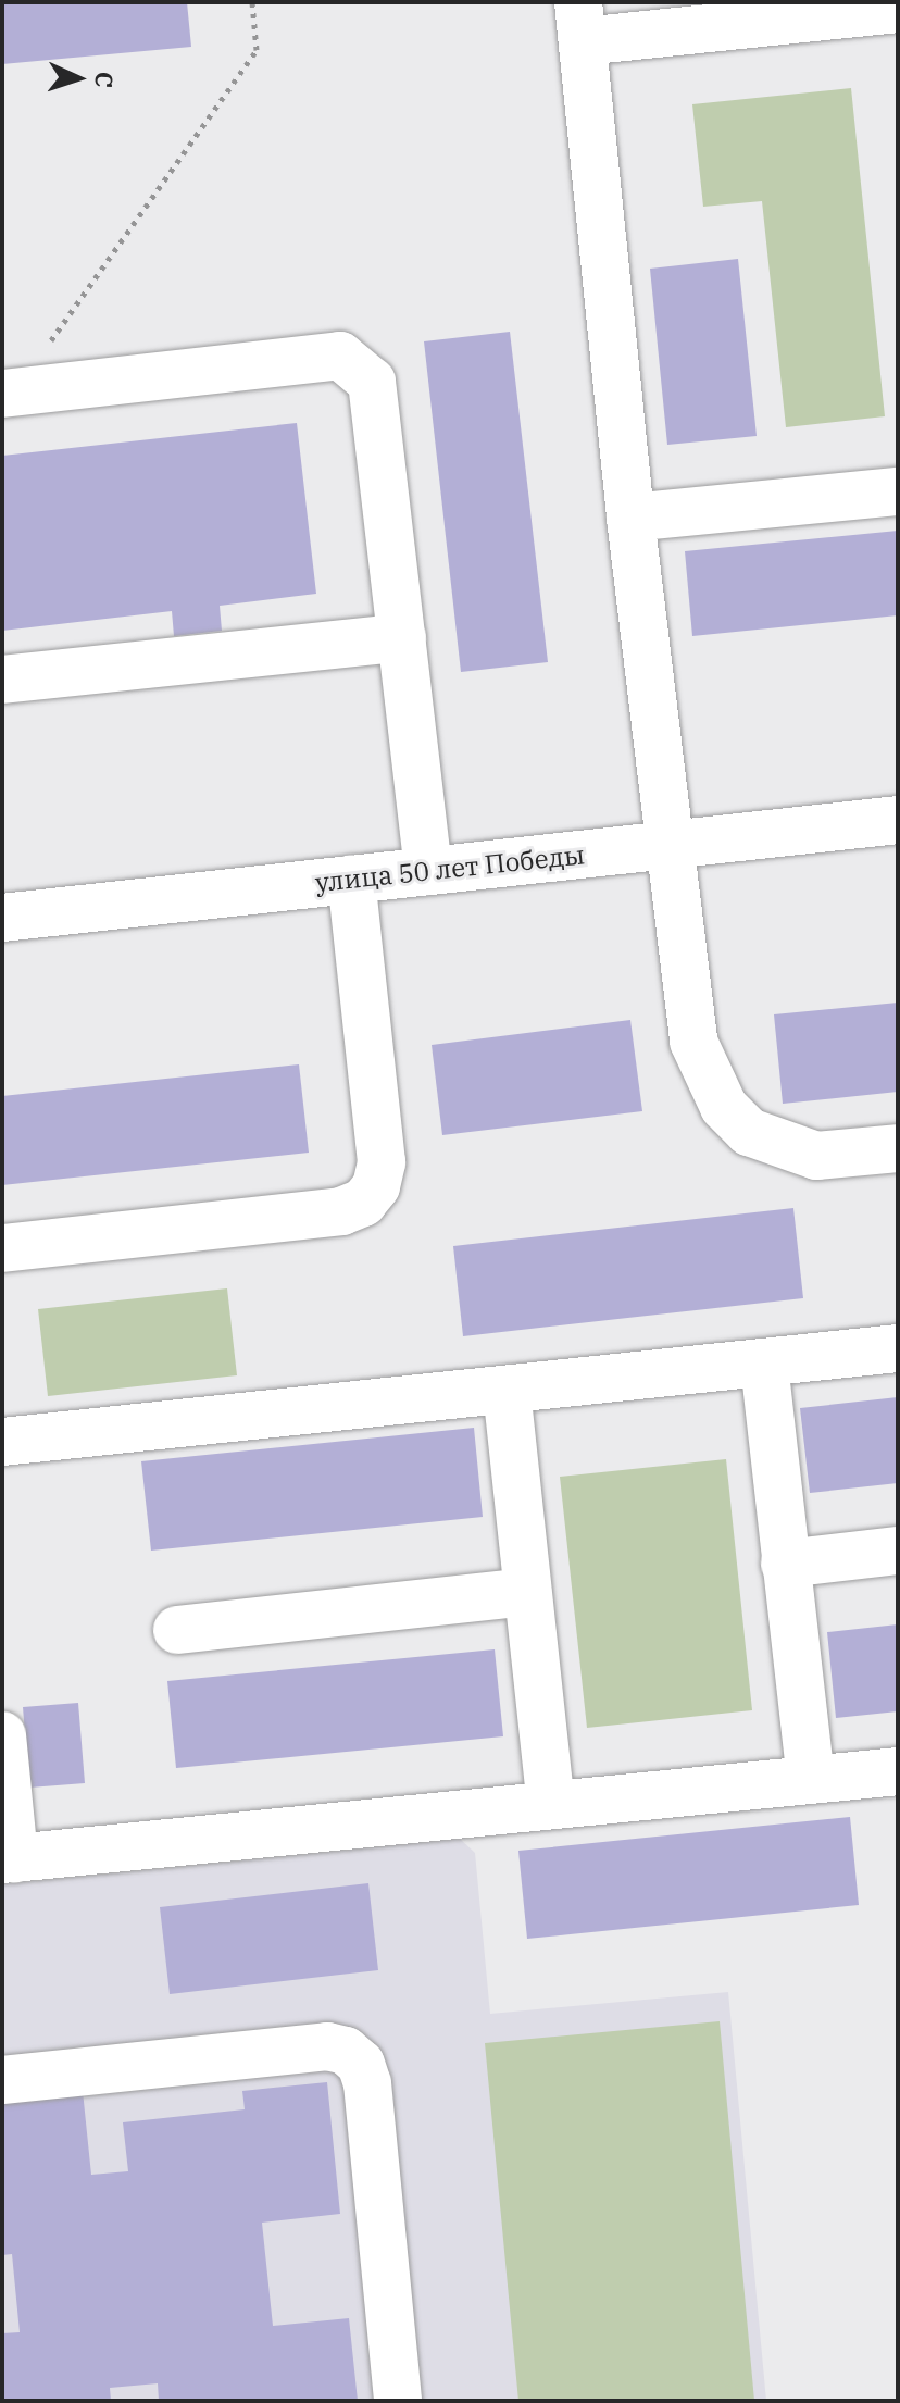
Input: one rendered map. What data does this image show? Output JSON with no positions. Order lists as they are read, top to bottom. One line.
{"streets":{"street":["улица 50 лет Победы"]},"north":"right"}
